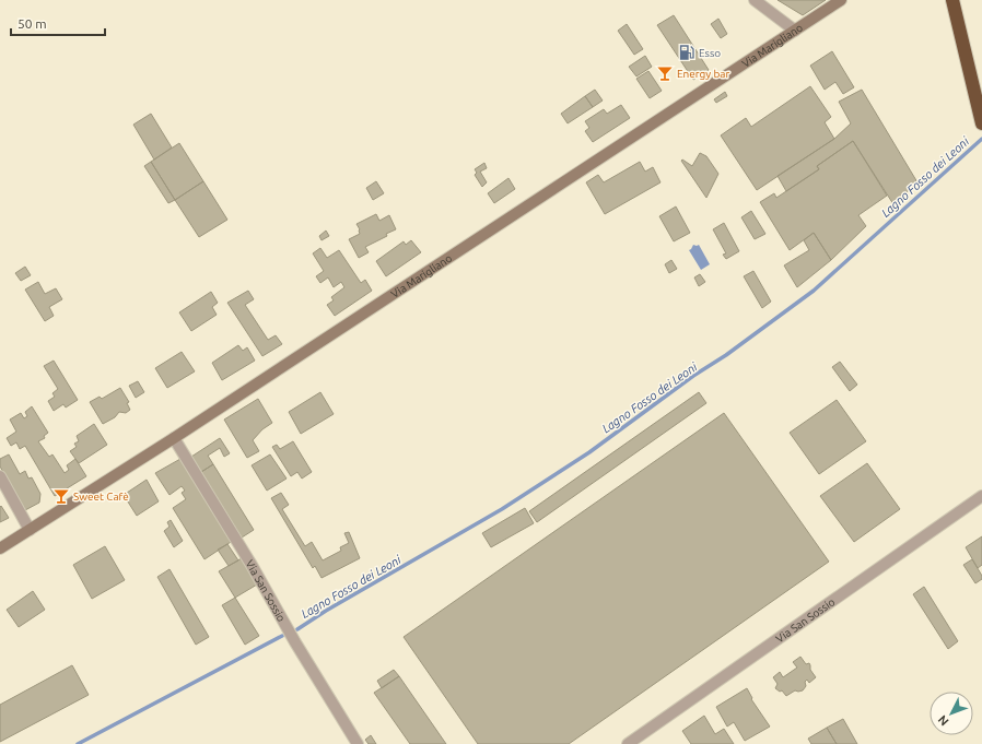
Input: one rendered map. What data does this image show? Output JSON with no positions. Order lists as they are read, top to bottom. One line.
{"streets":{"street":["Via Marigliano","Via San Sossio"]},"crossings":[["Via Marigliano","Via San Sossio"]],"water":["Lagno Fosso dei Leoni"],"places":{"fuel station":["Esso"],"bar":["Energy bar","Sweet Cafè"]},"scale_bar":"50 m","north":"bottom left"}
